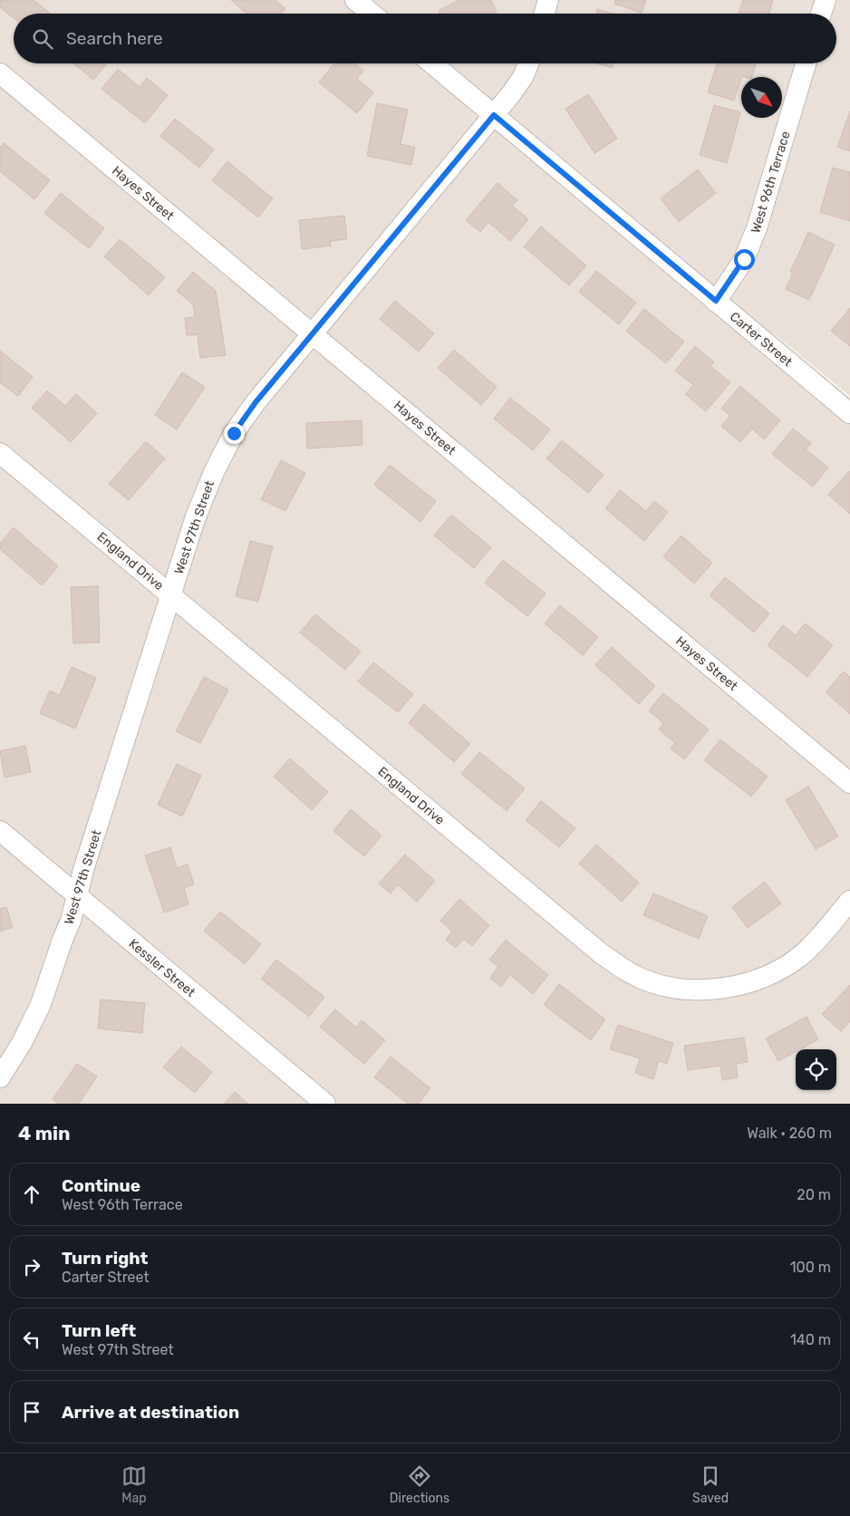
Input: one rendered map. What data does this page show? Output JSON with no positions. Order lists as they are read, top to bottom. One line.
{"streets":{"street":["West 96th Terrace","Hayes Street","Carter Street","West 97th Street","England Drive","Kessler Street"]},"crossings":[["West 96th Terrace","Carter Street"],["Hayes Street","West 97th Street"],["Carter Street","West 97th Street"],["West 97th Street","England Drive"],["West 97th Street","Kessler Street"]],"north":"bottom right","page":{"search":"Search here","heading":["4 min","Walk · 260 m"],"list":[["Continue","West 96th Terrace","20 m"],["Turn right","Carter Street","100 m"],["Turn left","West 97th Street","140 m"],"Arrive at destination"],"nav":["Map","Directions","Saved"]}}
